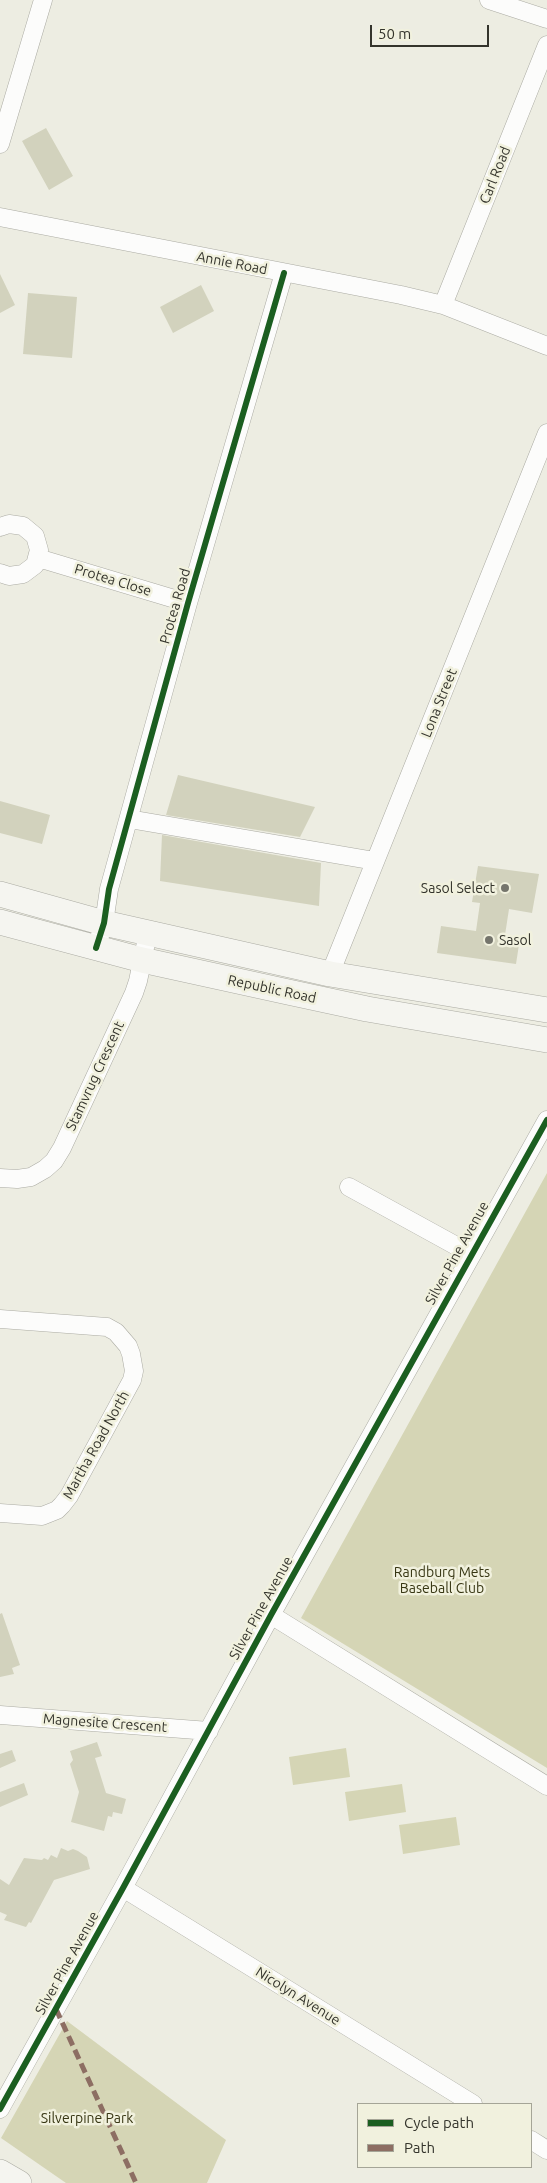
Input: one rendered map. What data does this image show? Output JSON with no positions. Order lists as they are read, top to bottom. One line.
{"streets":{"main road":["Republic Road"],"street":["Carl Road","Annie Road","Protea Close","Protea Road","Lona Street","Stamvrug Crescent","Silver Pine Avenue","Martha Road North","Magnesite Crescent","Nicolyn Avenue"]},"crossings":[["Carl Road","Annie Road"],["Annie Road","Protea Road"],["Protea Close","Protea Road"],["Protea Road","Republic Road"],["Lona Street","Republic Road"],["Republic Road","Stamvrug Crescent"],["Silver Pine Avenue","Magnesite Crescent"],["Silver Pine Avenue","Nicolyn Avenue"]],"parks":["Randburg Mets Baseball Club","Silverpine Park"],"places":["Sasol Select","Sasol"],"legend":["Cycle path","Path"],"scale_bar":"50 m"}
